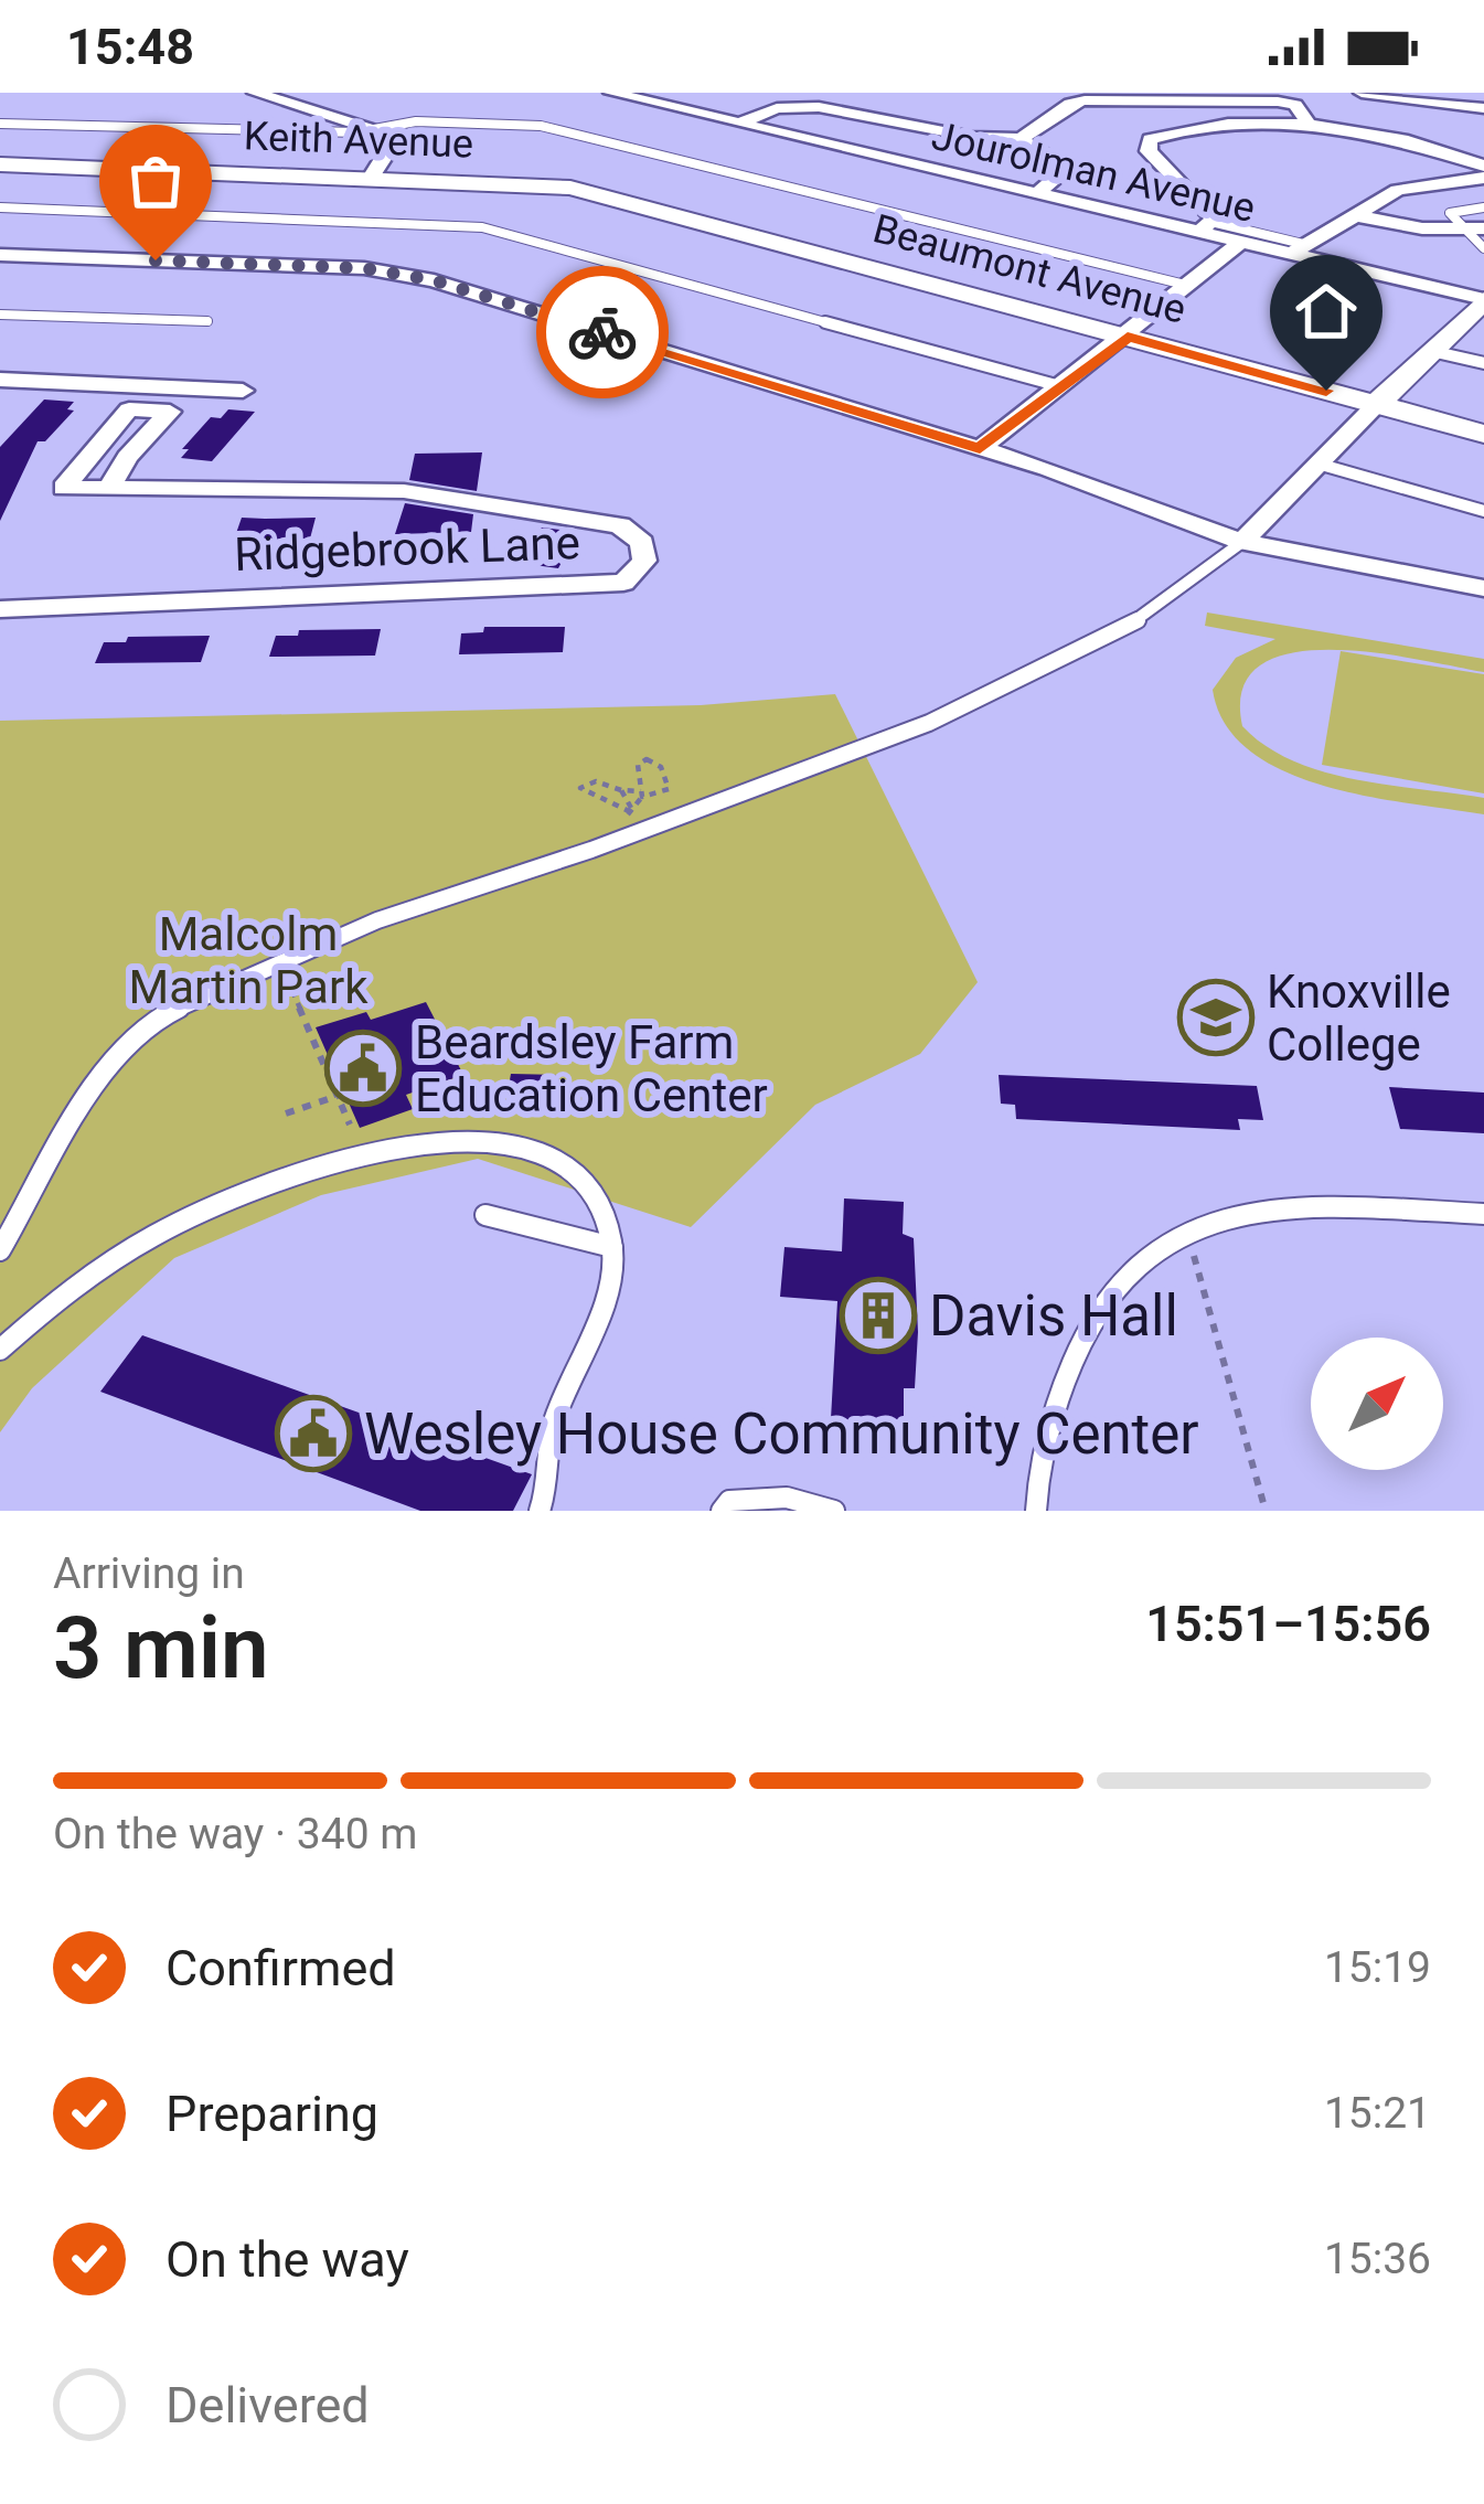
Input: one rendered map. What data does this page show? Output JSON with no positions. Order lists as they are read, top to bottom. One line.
{"streets":{"street":["Keith Avenue","Jourolman Avenue","Beaumont Avenue","Ridgebrook Lane"]},"crossings":[["Keith Avenue","Beaumont Avenue"]],"parks":["Malcolm Martin Park"],"places":{"school or university":["Knoxville College"],"public building":["Beardsley Farm Education Center","Wesley House Community Center"],"building":["Davis Hall"]},"north":"top right","page":{"status":"15:48","heading":["3 min","Arriving in","15:51–15:56"],"bar":"On the way · 340 m","list":[["Confirmed","15:19"],["Preparing","15:21"],["On the way","15:36"],"Delivered"]}}
